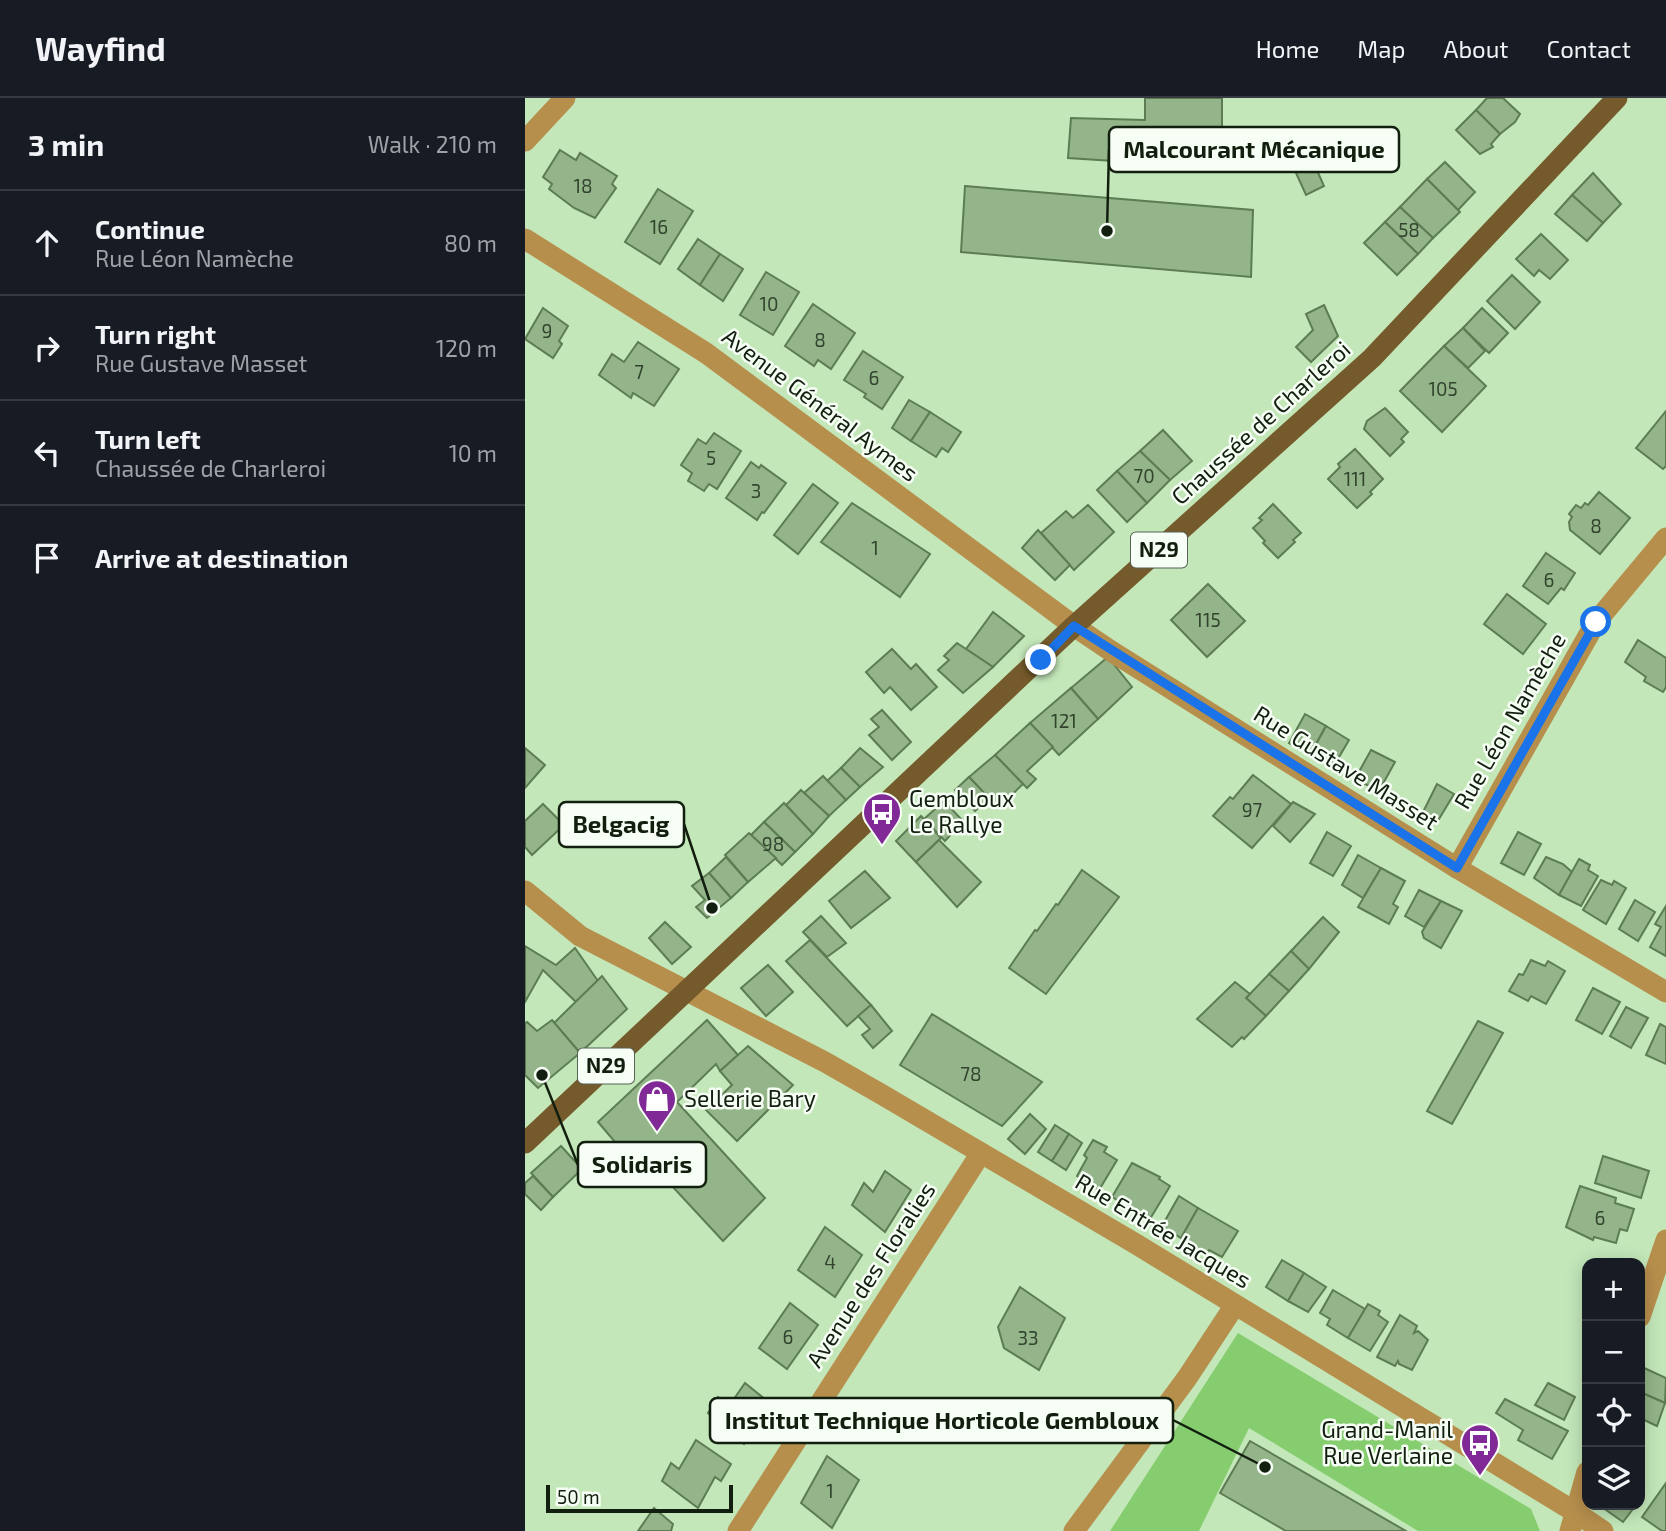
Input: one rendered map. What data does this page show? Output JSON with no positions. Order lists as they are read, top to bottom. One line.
{"streets":{"main road":["Chaussée de Charleroi","N29"],"street":["Avenue Général Aymes","Rue Léon Namèche","Rue Gustave Masset","Rue Entrée Jacques","Avenue des Floralies"]},"crossings":[["Avenue Général Aymes","Chaussée de Charleroi"],["Avenue Général Aymes","Rue Gustave Masset"],["Chaussée de Charleroi","Rue Gustave Masset"],["Chaussée de Charleroi","Rue Entrée Jacques"],["Rue Léon Namèche","Rue Gustave Masset"],["Rue Entrée Jacques","Avenue des Floralies"]],"places":{"other":["Malcourant Mécanique","Belgacig","Solidaris","Institut Technique Horticole Gembloux"],"bus stop":["Gembloux Le Rallye","Grand-Manil Rue Verlaine"],"shop":["Sellerie Bary"]},"house_numbers":["18","16","58","10","9","8","7","6","105","5","70","111","3","8","1","6","115","121","97","98","78","6","4","6","33","1"],"scale_bar":"50 m","page":{"header":"Wayfind","nav":["Home","Map","About","Contact"],"heading":["3 min","Walk · 210 m"],"list":[["Continue","Rue Léon Namèche","80 m"],["Turn right","Rue Gustave Masset","120 m"],["Turn left","Chaussée de Charleroi","10 m"],"Arrive at destination"],"map_buttons":["+","−"],"scale":"50 m"}}
